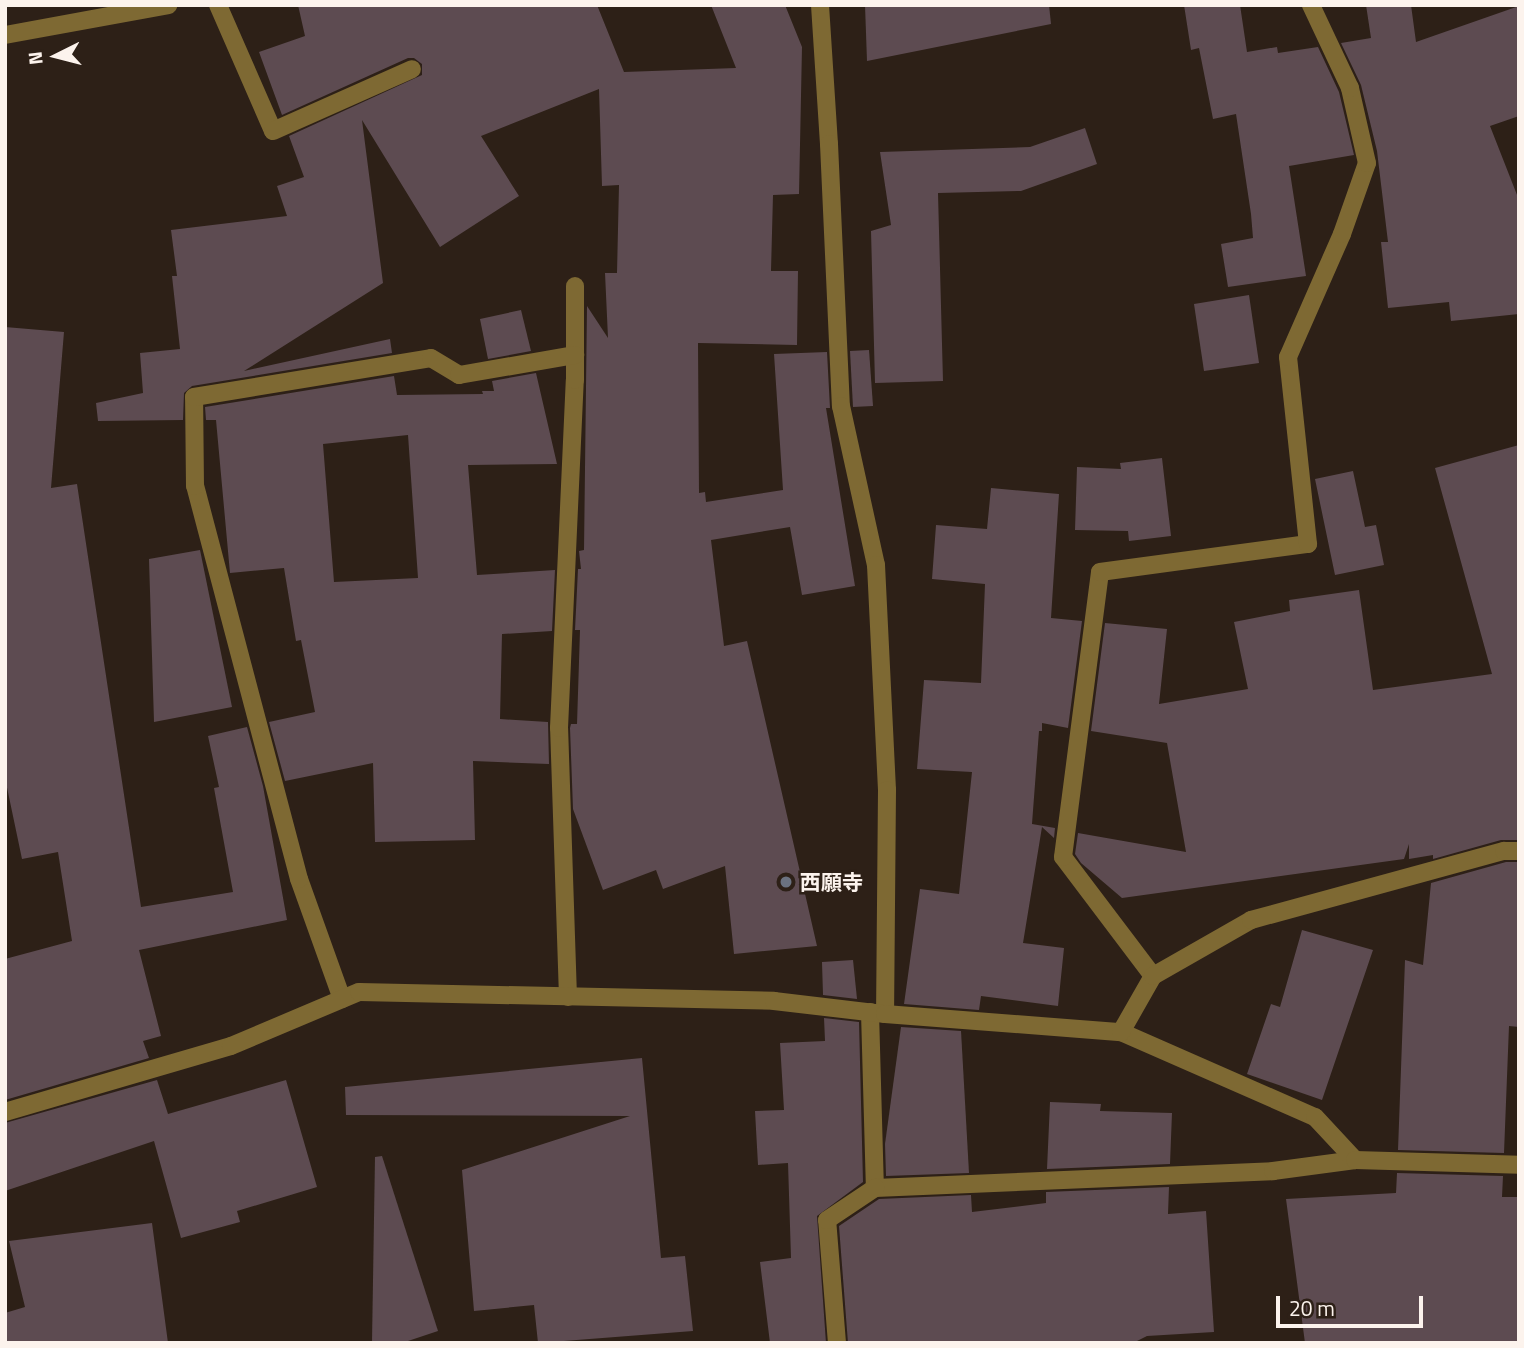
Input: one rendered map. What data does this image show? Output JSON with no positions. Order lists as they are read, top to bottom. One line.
{"places":["西願寺"],"scale_bar":"20 m","north":"left"}
